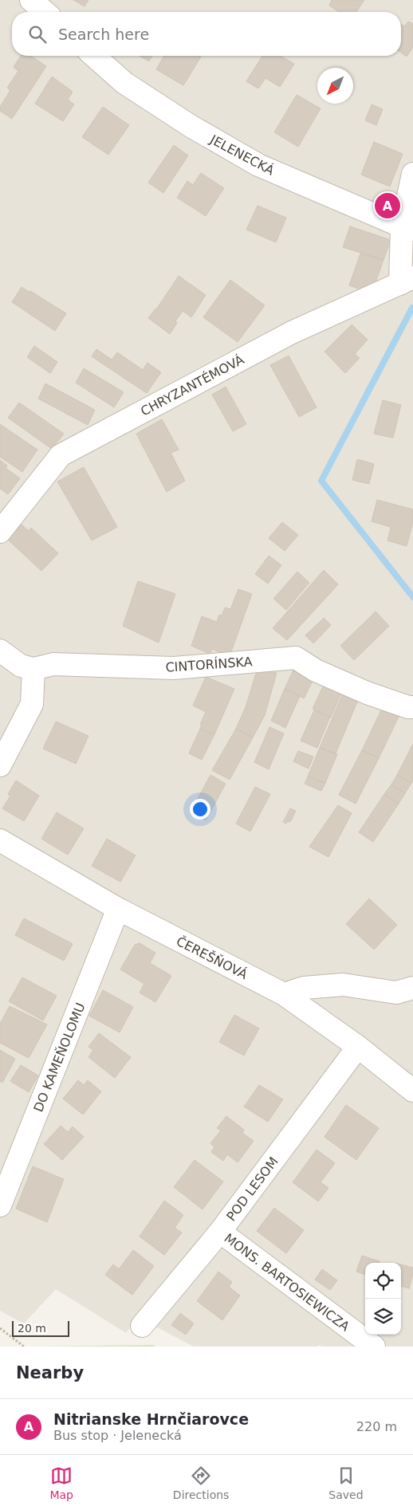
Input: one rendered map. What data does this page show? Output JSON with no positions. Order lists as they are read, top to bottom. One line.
{"streets":{"street":["JELENECKÁ","CHRYZANTÉMOVÁ","CINTORÍNSKA","ČEREŠŇOVÁ","DO KAMEŇOLOMU","POD LESOM","MONS. BARTOSIEWICZA"]},"crossings":[["ČEREŠŇOVÁ","DO KAMEŇOLOMU"],["ČEREŠŇOVÁ","POD LESOM"],["POD LESOM","MONS. BARTOSIEWICZA"]],"scale_bar":"20 m","north":"bottom left","page":{"search":"Search here","pins":"A","scale":"20 m","heading":"Nearby","list":[{"mark":"A","name":"Nitrianske Hrnčiarovce","note":"Bus stop · Jelenecká","value":"220 m"}],"nav":["Map","Directions","Saved"]}}
